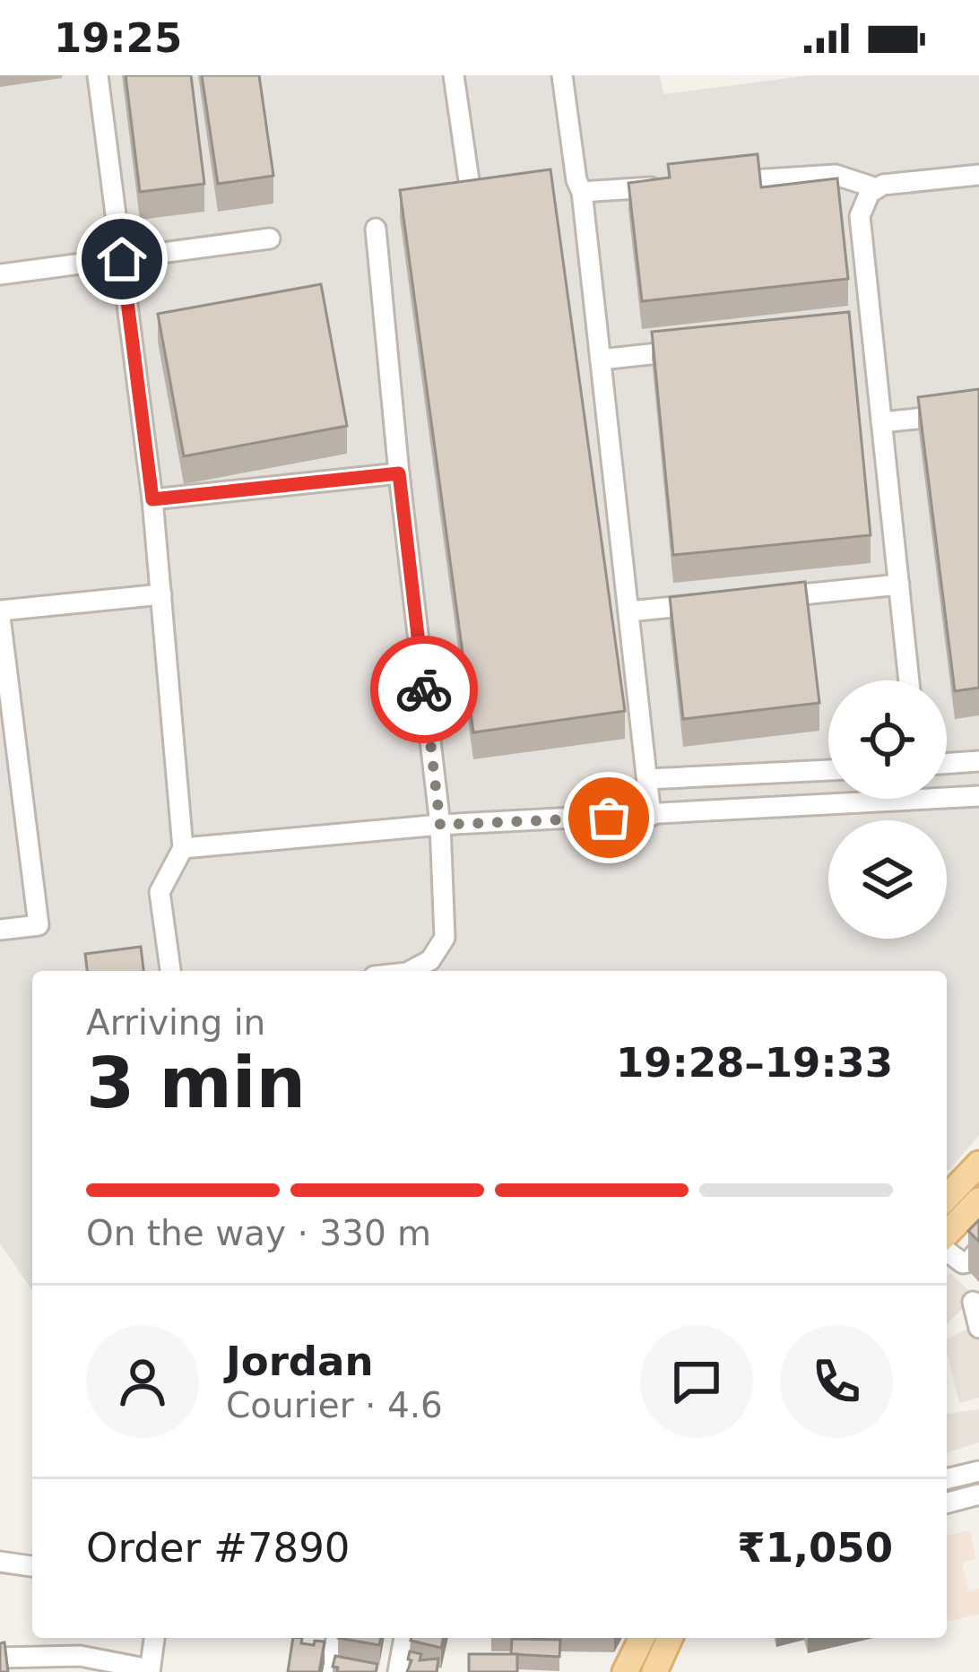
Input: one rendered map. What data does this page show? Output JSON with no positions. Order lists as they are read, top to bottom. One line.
{"page":{"status":"19:25","heading":["3 min","Arriving in","19:28–19:33"],"panel":["Jordan","Courier · 4.6","Order #7890","₹1,050"],"bar":"On the way · 330 m"}}
